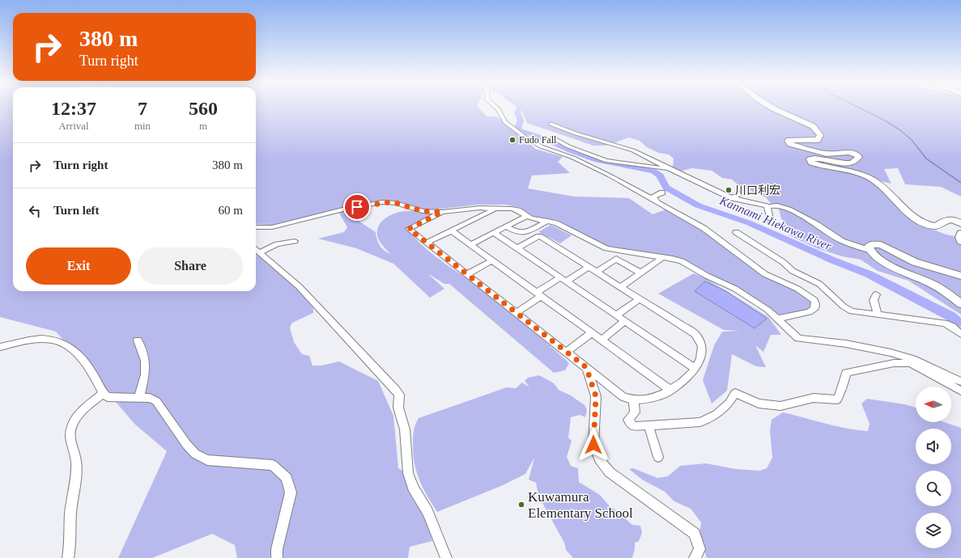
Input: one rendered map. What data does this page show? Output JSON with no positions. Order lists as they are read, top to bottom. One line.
{"water":["Kannami Hiekawa River"],"places":["Fudo Fall","川口利宏","Kuwamura Elementary School"],"north":"left","page":{"turn":["380 m","Turn right"],"eta":["12:37","Arrival","7","min","560","m"],"list":[{"name":"Turn right","value":"380 m"},{"name":"Turn left","value":"60 m"}],"buttons":["Exit","Share"]}}
